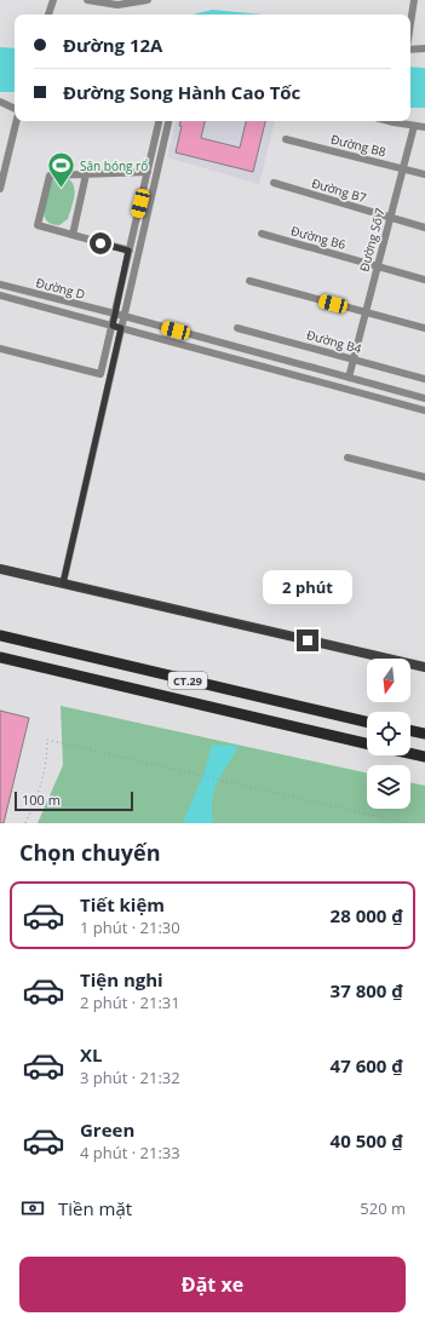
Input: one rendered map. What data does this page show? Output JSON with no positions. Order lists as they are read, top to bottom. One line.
{"streets":{"highway":["CT.29"],"street":["Đường B8","Đường B7","Đường B6","Đường Số 7","Đường D","Đường B4"]},"crossings":[["Đường B8","Đường Số 7"],["Đường B7","Đường Số 7"],["Đường B6","Đường Số 7"],["Đường Số 7","Đường D"],["Đường Số 7","Đường B4"]],"places":{"sports":["Sân bóng rổ"]},"scale_bar":"100 m","north":"bottom","page":{"banner":["Đường 12A","Đường Song Hành Cao Tốc"],"bubble":"2 phút","scale":"100 m","heading":"Chọn chuyến","list":[{"name":"Tiết kiệm","note":"1 phút · 21:30","value":"28 000 ₫"},{"name":"Tiện nghi","note":"2 phút · 21:31","value":"37 800 ₫"},{"name":"XL","note":"3 phút · 21:32","value":"47 600 ₫"},{"name":"Green","note":"4 phút · 21:33","value":"40 500 ₫"}],"pay":["Tiền mặt","520 m"],"buttons":"Đặt xe"}}
